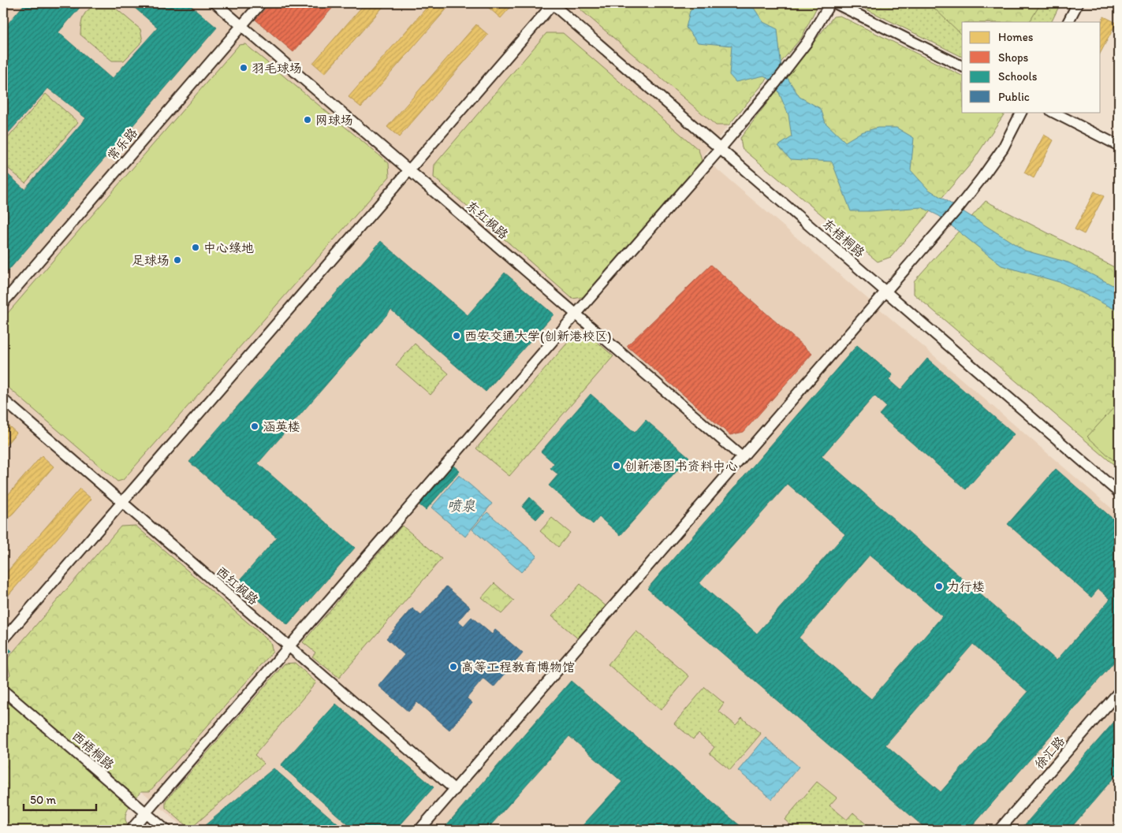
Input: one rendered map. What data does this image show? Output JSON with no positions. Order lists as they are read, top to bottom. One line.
{"streets":{"street":["常乐路","东红枫路","东梧桐路","西红枫路","西梧桐路","徐汇路"]},"crossings":[["常乐路","东红枫路"]],"water":["喷泉"],"places":["羽毛球场","网球场","中心绿地","足球场","西安交通大学(创新港校区)","涵英楼","创新港图书资料中心","力行楼","高等工程教育博物馆"],"legend":["Homes","Shops","Schools","Public"],"scale_bar":"50 m"}
